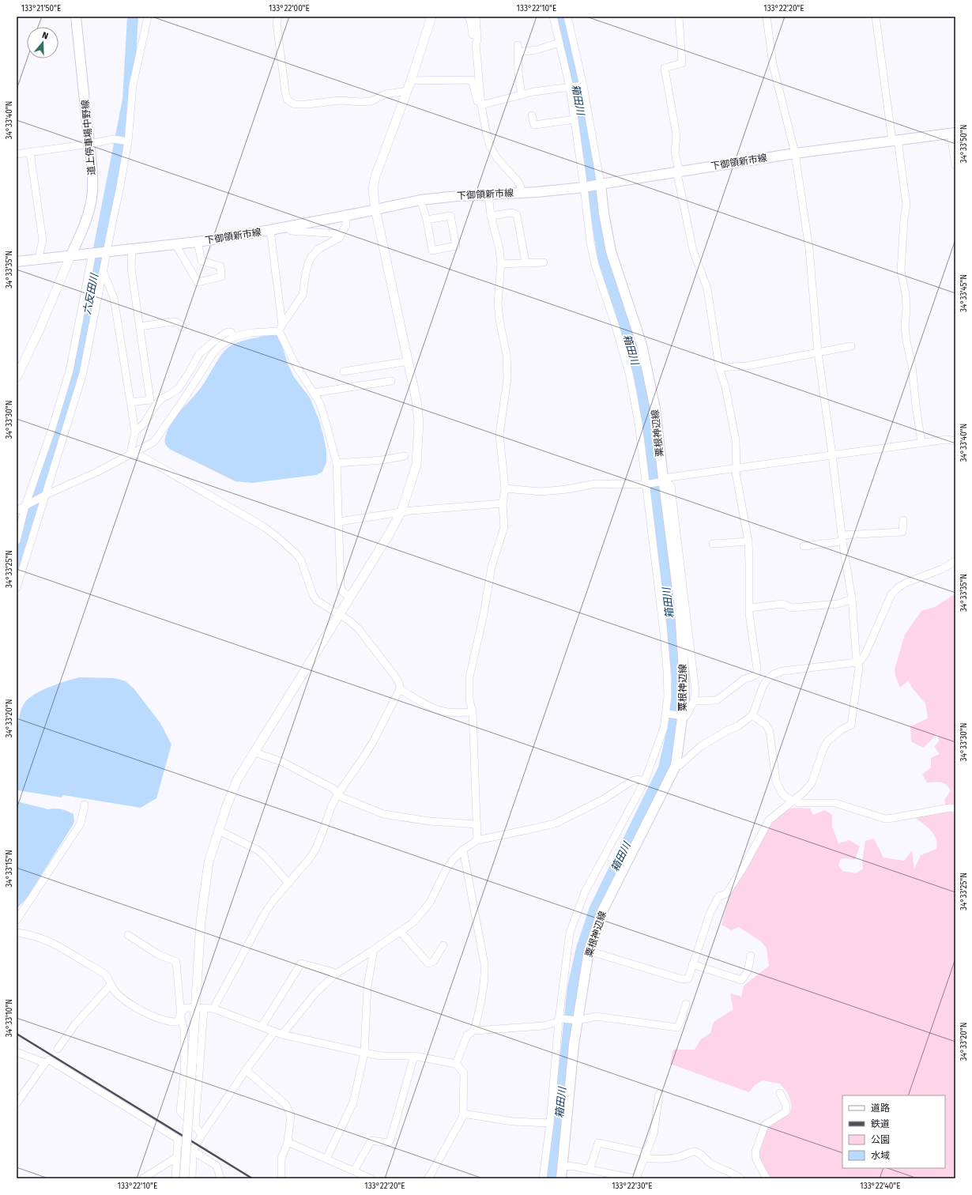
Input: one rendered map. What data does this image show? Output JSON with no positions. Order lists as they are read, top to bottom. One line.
{"streets":{"main road":["道上停車場中野線","下御領新市線","粟根神辺線"]},"crossings":[["道上停車場中野線","下御領新市線"],["下御領新市線","粟根神辺線"]],"water":["箱田川","六反田川"],"legend":["道路","鉄道","公園","水域"],"north":"top","coordinates":["133°21'50\"E","133°22'00\"E","133°22'10\"E","133°22'20\"E","34°33'40\"N","34°33'50\"N","34°33'35\"N","34°33'45\"N","34°33'30\"N","34°33'25\"N","34°33'20\"N","34°33'15\"N","34°33'10\"N","133°22'30\"E","133°22'40\"E"]}
